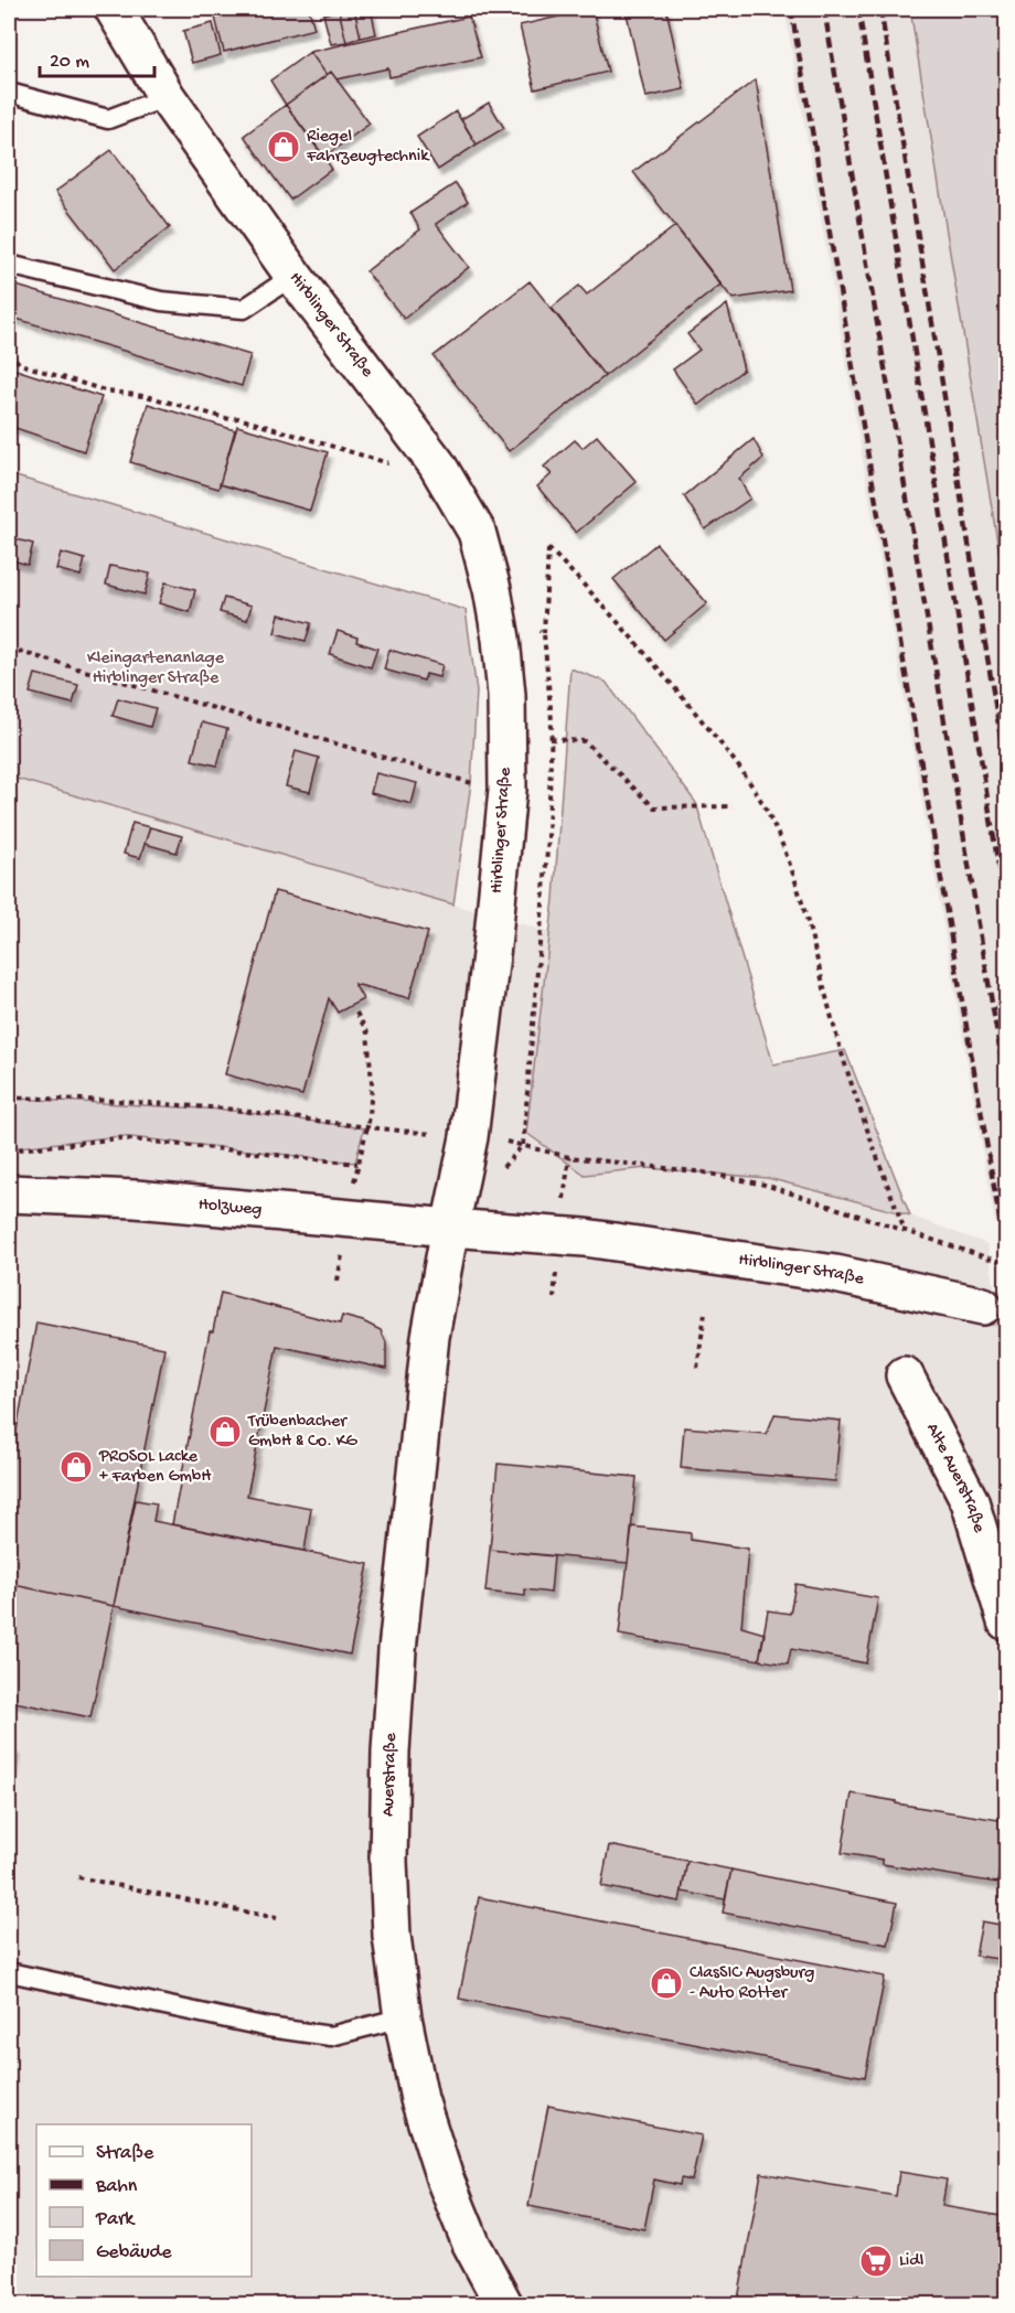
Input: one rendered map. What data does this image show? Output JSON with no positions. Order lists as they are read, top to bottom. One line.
{"streets":{"street":["Hirblinger Straße","Holzweg","Alte Auerstraße","Auerstraße"]},"crossings":[["Hirblinger Straße","Holzweg"],["Hirblinger Straße","Auerstraße"],["Holzweg","Auerstraße"]],"parks":["Kleingartenanlage Hirblinger Straße"],"places":{"shop":["Riegel Fahrzeugtechnik","Trübenbacher GmbH & Co. KG","PROSOL Lacke + Farben GmbH","ClasSIC Augsburg - Auto Rotter"],"supermarket":["Lidl"]},"legend":["Straße","Bahn","Park","Gebäude"],"scale_bar":"20 m"}
